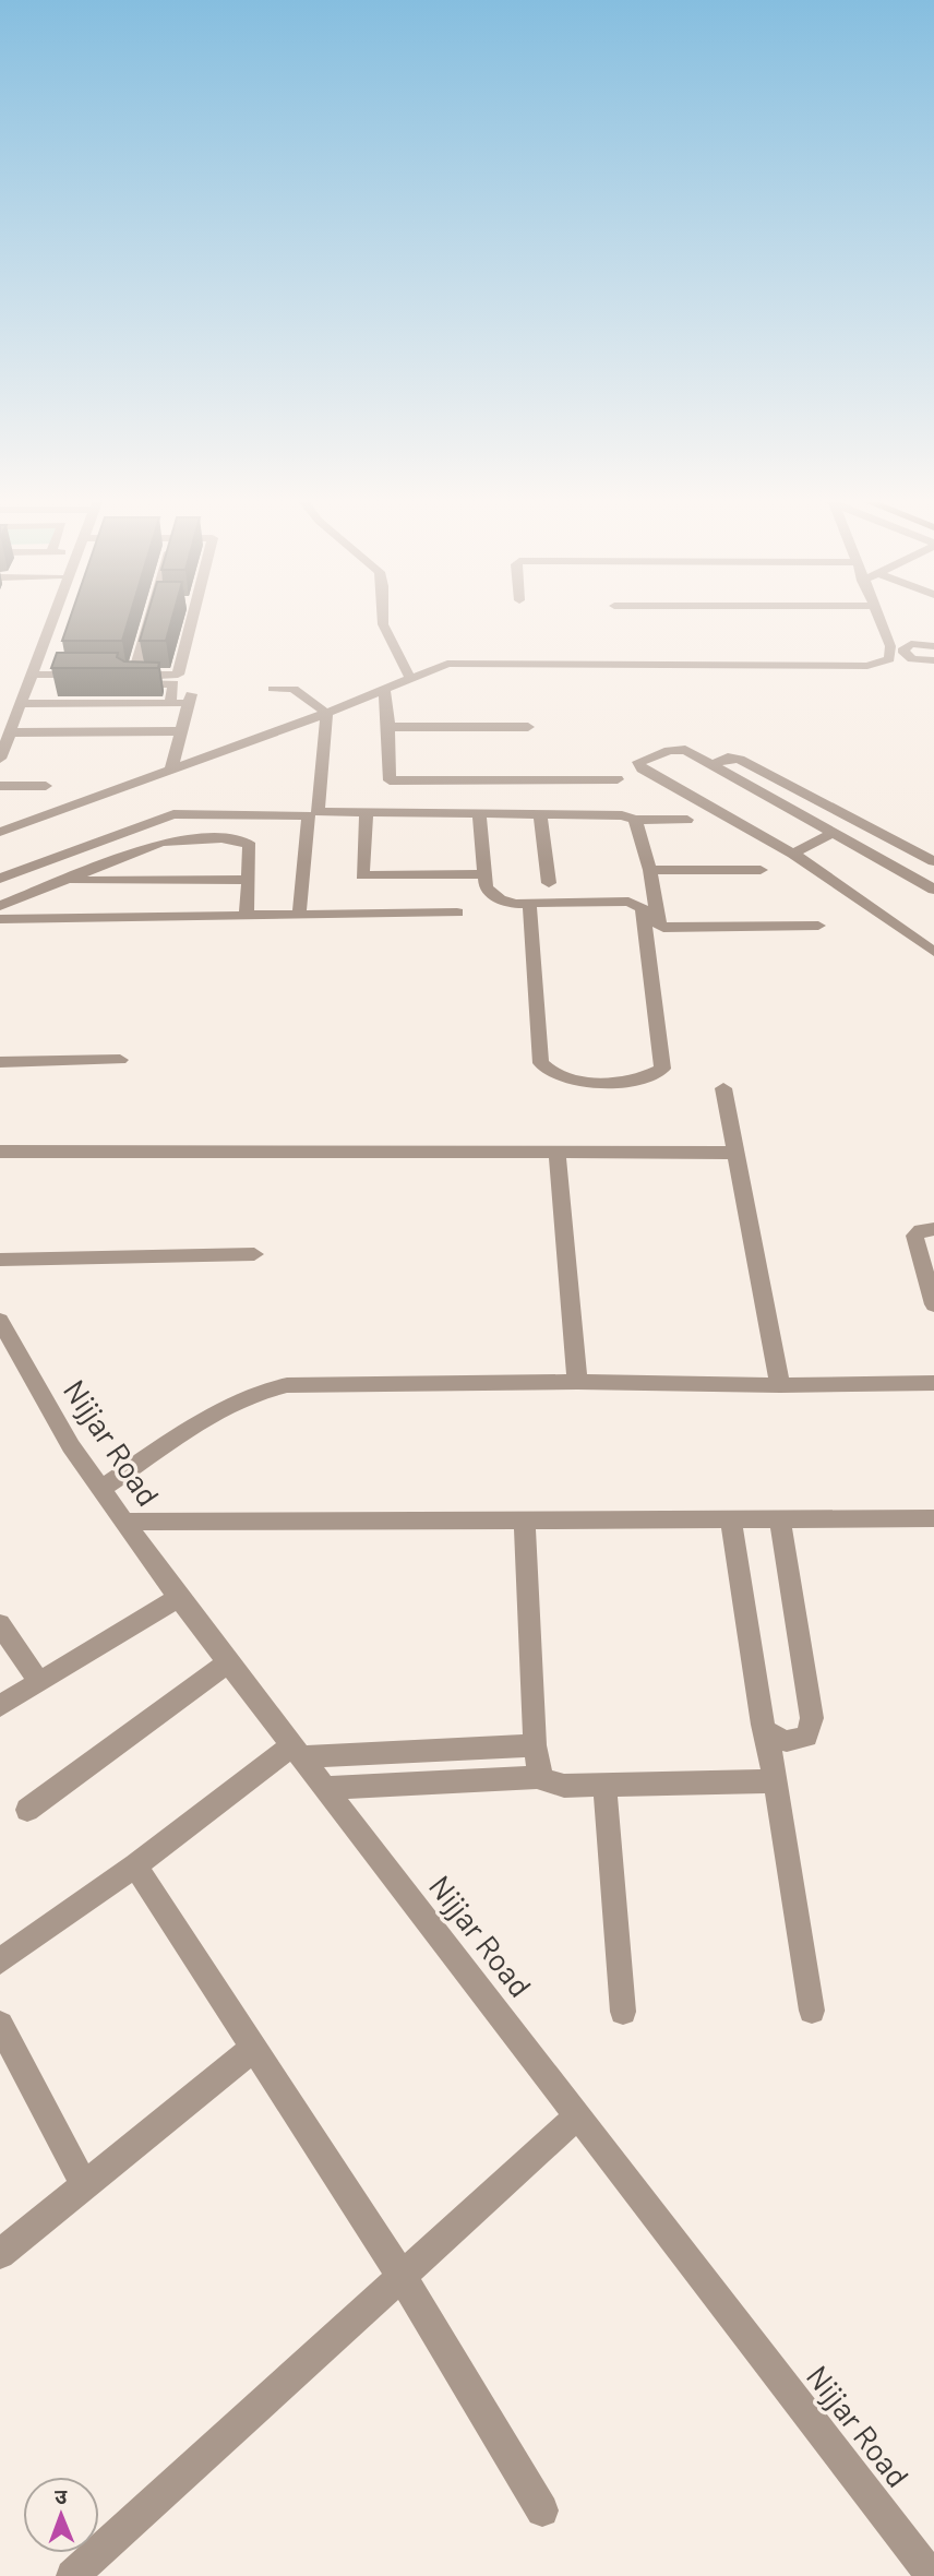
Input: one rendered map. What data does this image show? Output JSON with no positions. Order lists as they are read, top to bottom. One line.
{"streets":{"street":["Nijjar Road"]},"north":"top"}
